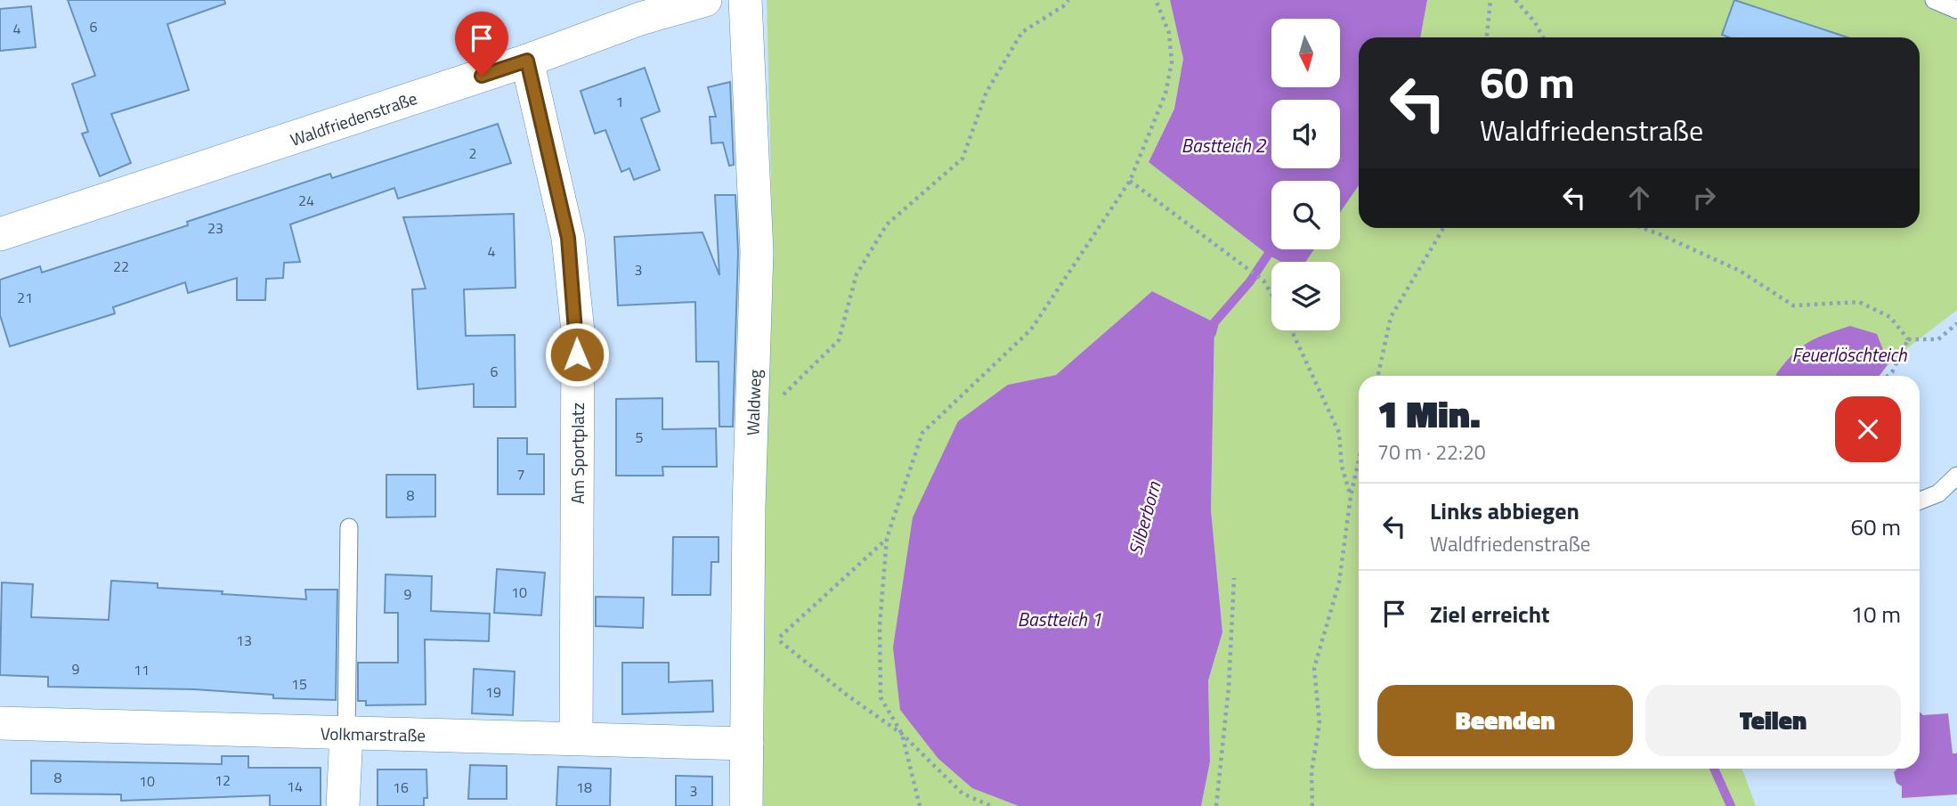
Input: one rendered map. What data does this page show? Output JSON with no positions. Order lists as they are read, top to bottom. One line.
{"streets":{"street":["Waldfriedenstraße","Waldweg","Am Sportplatz","Volkmarstraße"]},"crossings":[["Waldfriedenstraße","Am Sportplatz"],["Waldweg","Volkmarstraße"],["Am Sportplatz","Volkmarstraße"]],"water":["Bastteich 2","Feuerlöschteich","Silberborn","Bastteich 1"],"house_numbers":["6","4","1","2","24","23","4","22","3","21","6","5","7","8","10","9","13","9","11","15","19","8","12","10","14","16","18","3"],"north":"bottom","page":{"turn":["60 m","Waldfriedenstraße"],"heading":["1 Min.","70 m · 22:20"],"list":[{"name":"Links abbiegen","note":"Waldfriedenstraße","value":"60 m"},{"name":"Ziel erreicht","value":"10 m"}],"buttons":["Beenden","Teilen"]}}
